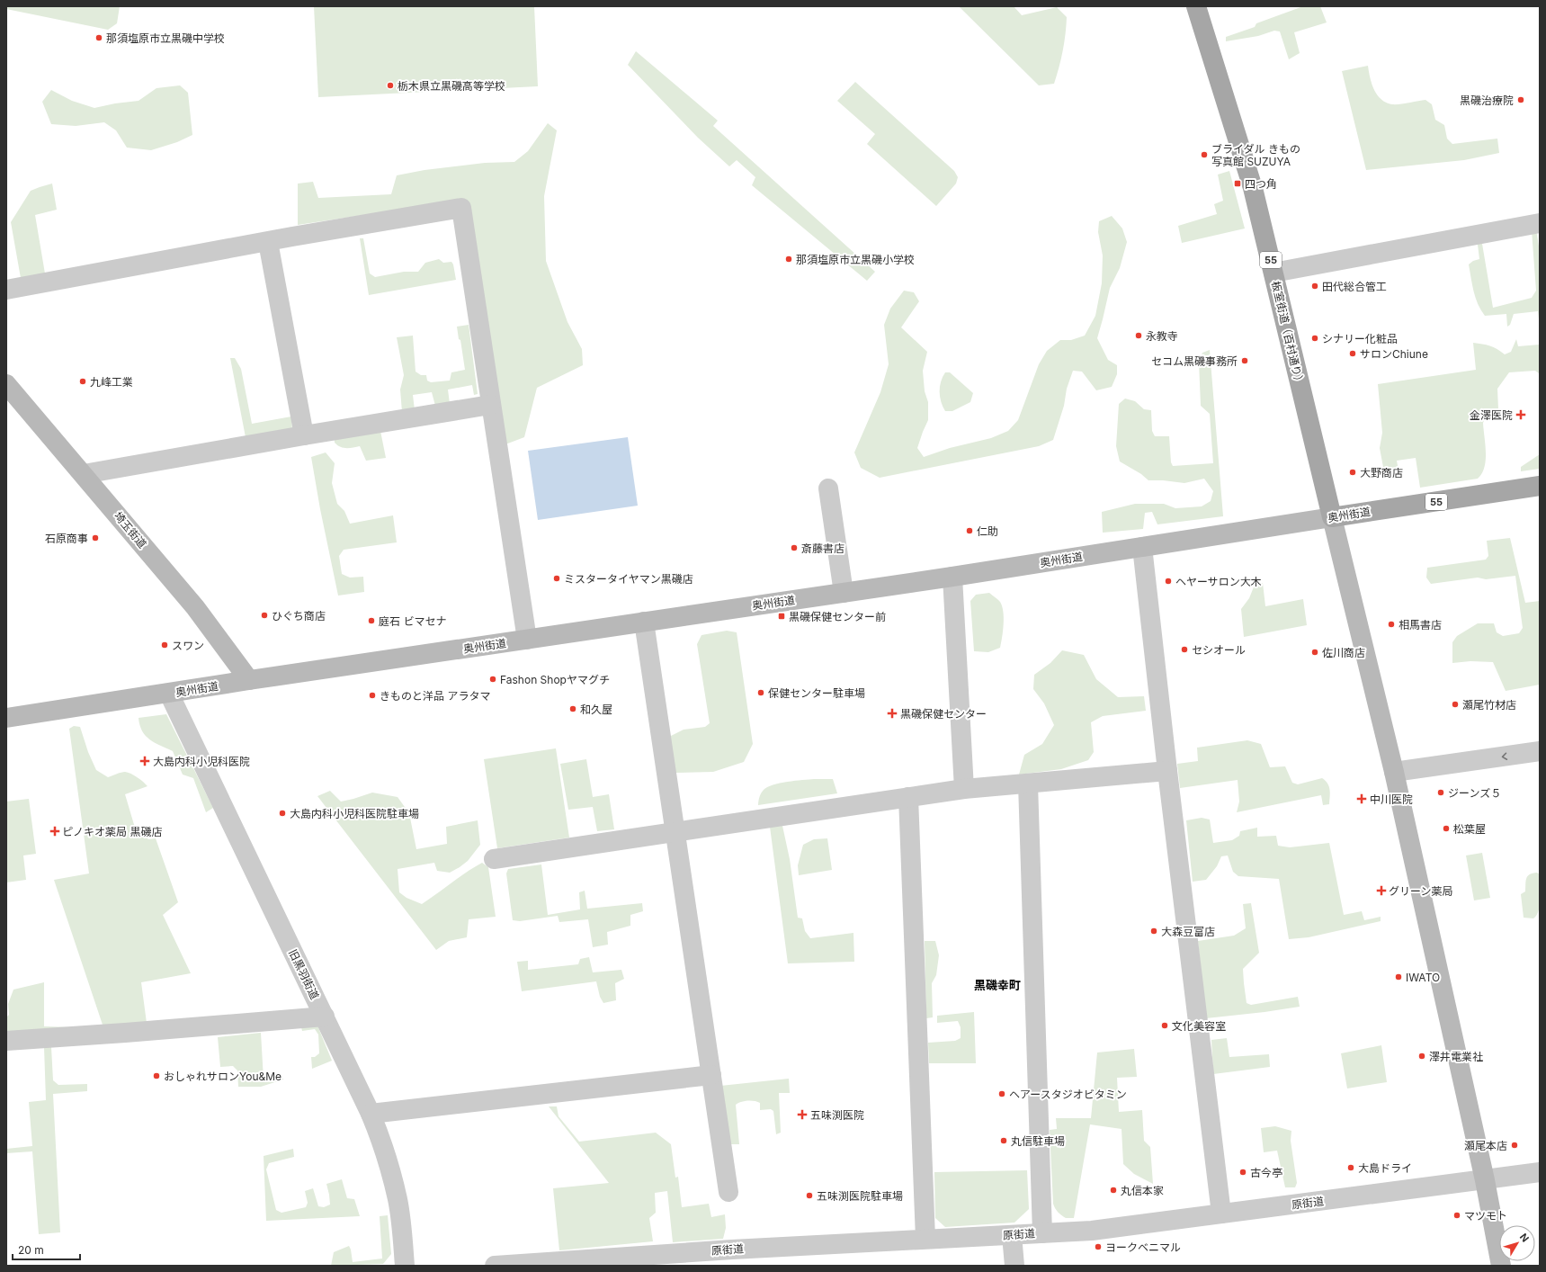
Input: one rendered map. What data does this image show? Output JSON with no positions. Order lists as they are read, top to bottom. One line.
{"streets":{"main road":["55","板室街道（百村通り）","奥州街道","埼玉街道"],"street":["旧黒羽街道","原街道"]},"crossings":[["板室街道（百村通り）","奥州街道"],["奥州街道","埼玉街道"],["奥州街道","旧黒羽街道"]],"districts":["黒磯幸町"],"places":{"other":["那須塩原市立黒磯中学校","栃木県立黒磯高等学校","黒磯治療院","ブライダル きもの 写真館 SUZUYA","那須塩原市立黒磯小学校","田代総合管工","永教寺","シナリー化粧品","サロンChiune","セコム黒磯事務所","九峰工業","大野商店","仁助","石原商事","斎藤書店","ミスタータイヤマン黒磯店","ヘヤーサロン大木","ひぐち商店","庭石 ビマセナ","相馬書店","スワン","セシオール","佐川商店","Fashon Shopヤマグチ","保健センター駐車場","きものと洋品 アラタマ","瀬尾竹材店","和久屋","ジーンズ５","大島内科小児科医院駐車場","松葉屋","大森豆富店","IWATO","文化美容室","澤井電業社","おしゃれサロンYou&Me","ヘアースタジオビタミン","丸信駐車場","瀬尾本店","大島ドライ","古今亭","丸信本家","五味渕医院駐車場","マツモト","ヨークベニマル"],"transit":["四つ角","黒磯保健センター前"],"health":["金澤医院","黒磯保健センター","大島内科小児科医院","中川医院","ピノキオ薬局 黒磯店","グリーン薬局","五味渕医院"]},"scale_bar":"20 m","north":"top right"}
